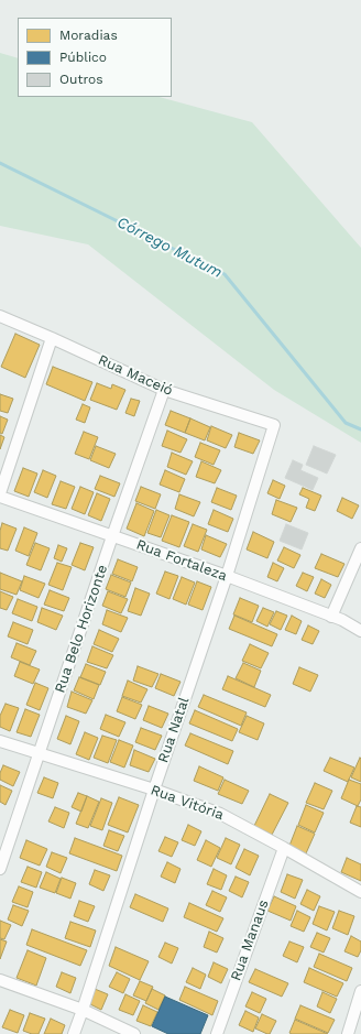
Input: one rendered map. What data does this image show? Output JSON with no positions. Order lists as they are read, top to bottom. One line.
{"streets":{"street":["Rua Maceió","Rua Fortaleza","Rua Belo Horizonte","Rua Natal","Rua Vitória","Rua Manaus"]},"crossings":[["Rua Maceió","Rua Belo Horizonte"],["Rua Maceió","Rua Natal"],["Rua Fortaleza","Rua Belo Horizonte"],["Rua Fortaleza","Rua Natal"],["Rua Belo Horizonte","Rua Vitória"],["Rua Natal","Rua Vitória"],["Rua Vitória","Rua Manaus"]],"water":["Córrego Mutum"],"legend":["Moradias","Público","Outros"]}
